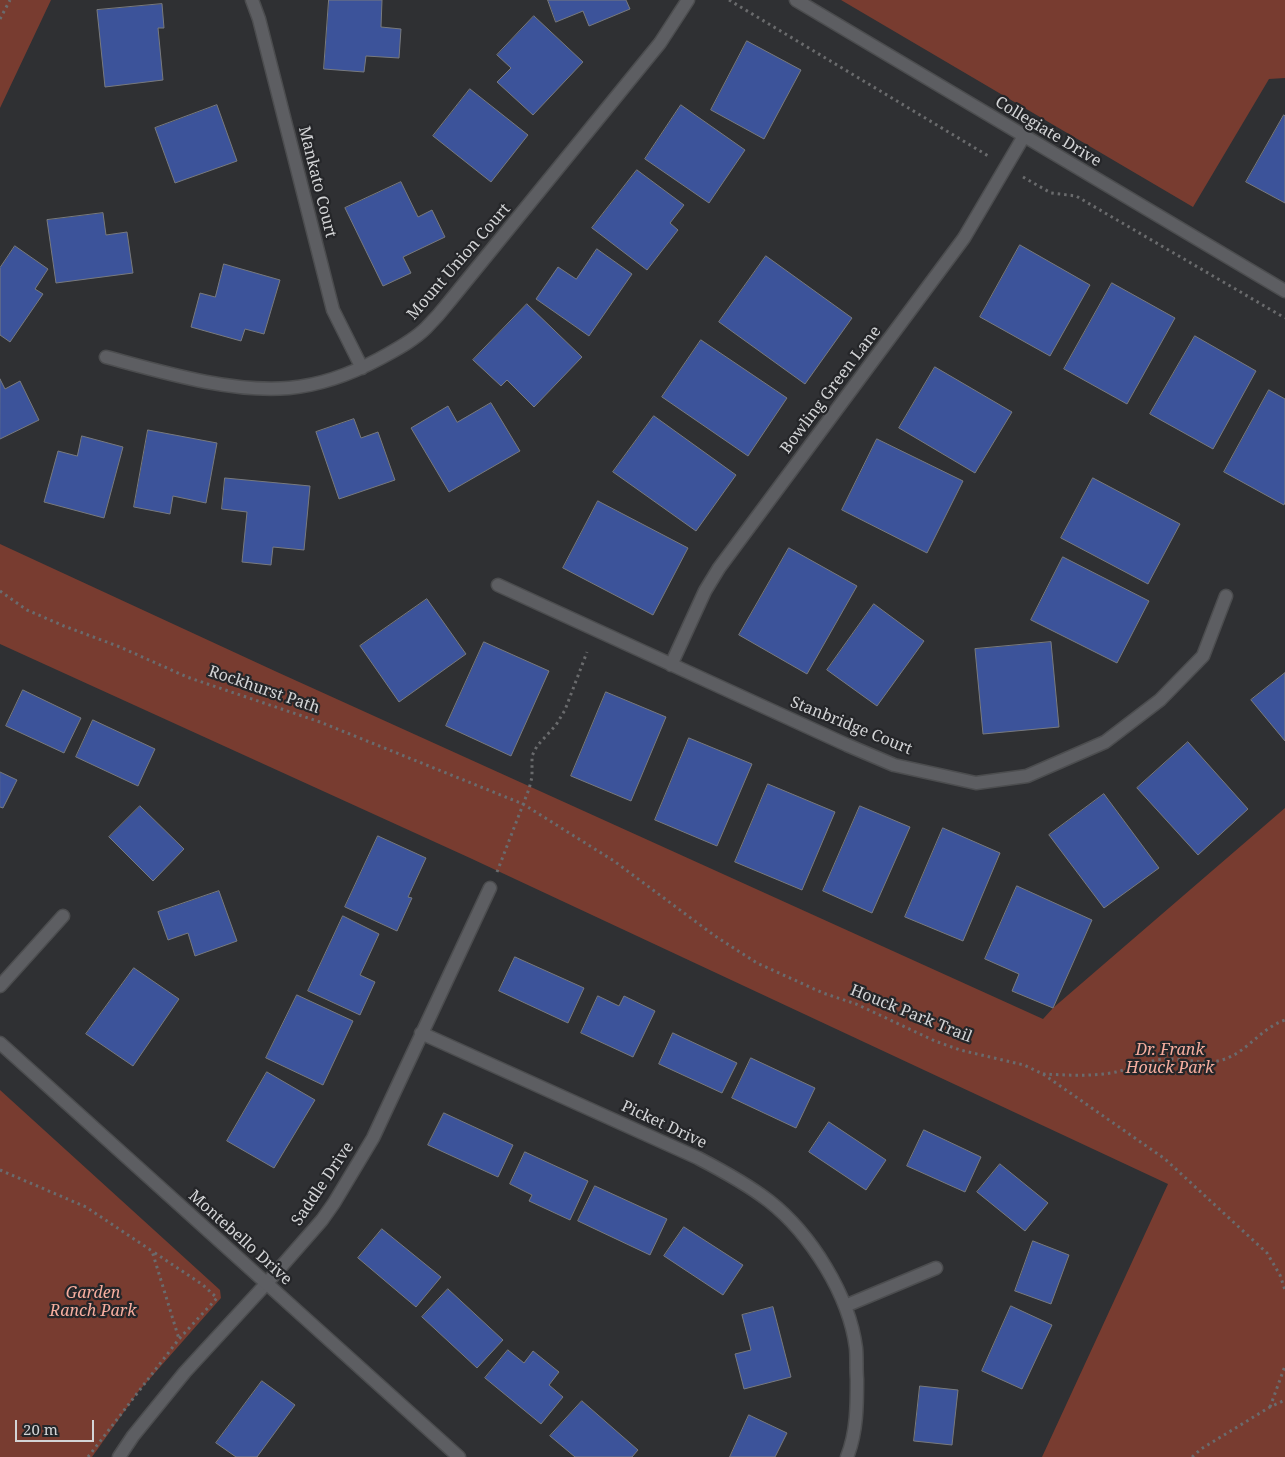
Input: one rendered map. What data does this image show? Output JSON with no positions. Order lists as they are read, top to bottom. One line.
{"streets":{"street":["Collegiate Drive","Mankato Court","Mount Union Court","Bowling Green Lane","Stanbridge Court","Picket Drive","Saddle Drive","Montebello Drive"],"path":["Rockhurst Path","Houck Park Trail"]},"crossings":[["Collegiate Drive","Bowling Green Lane"],["Mankato Court","Mount Union Court"],["Bowling Green Lane","Stanbridge Court"],["Rockhurst Path","Houck Park Trail"],["Picket Drive","Saddle Drive"],["Saddle Drive","Montebello Drive"]],"parks":["Dr. Frank Houck Park","Garden Ranch Park"],"scale_bar":"20 m"}
